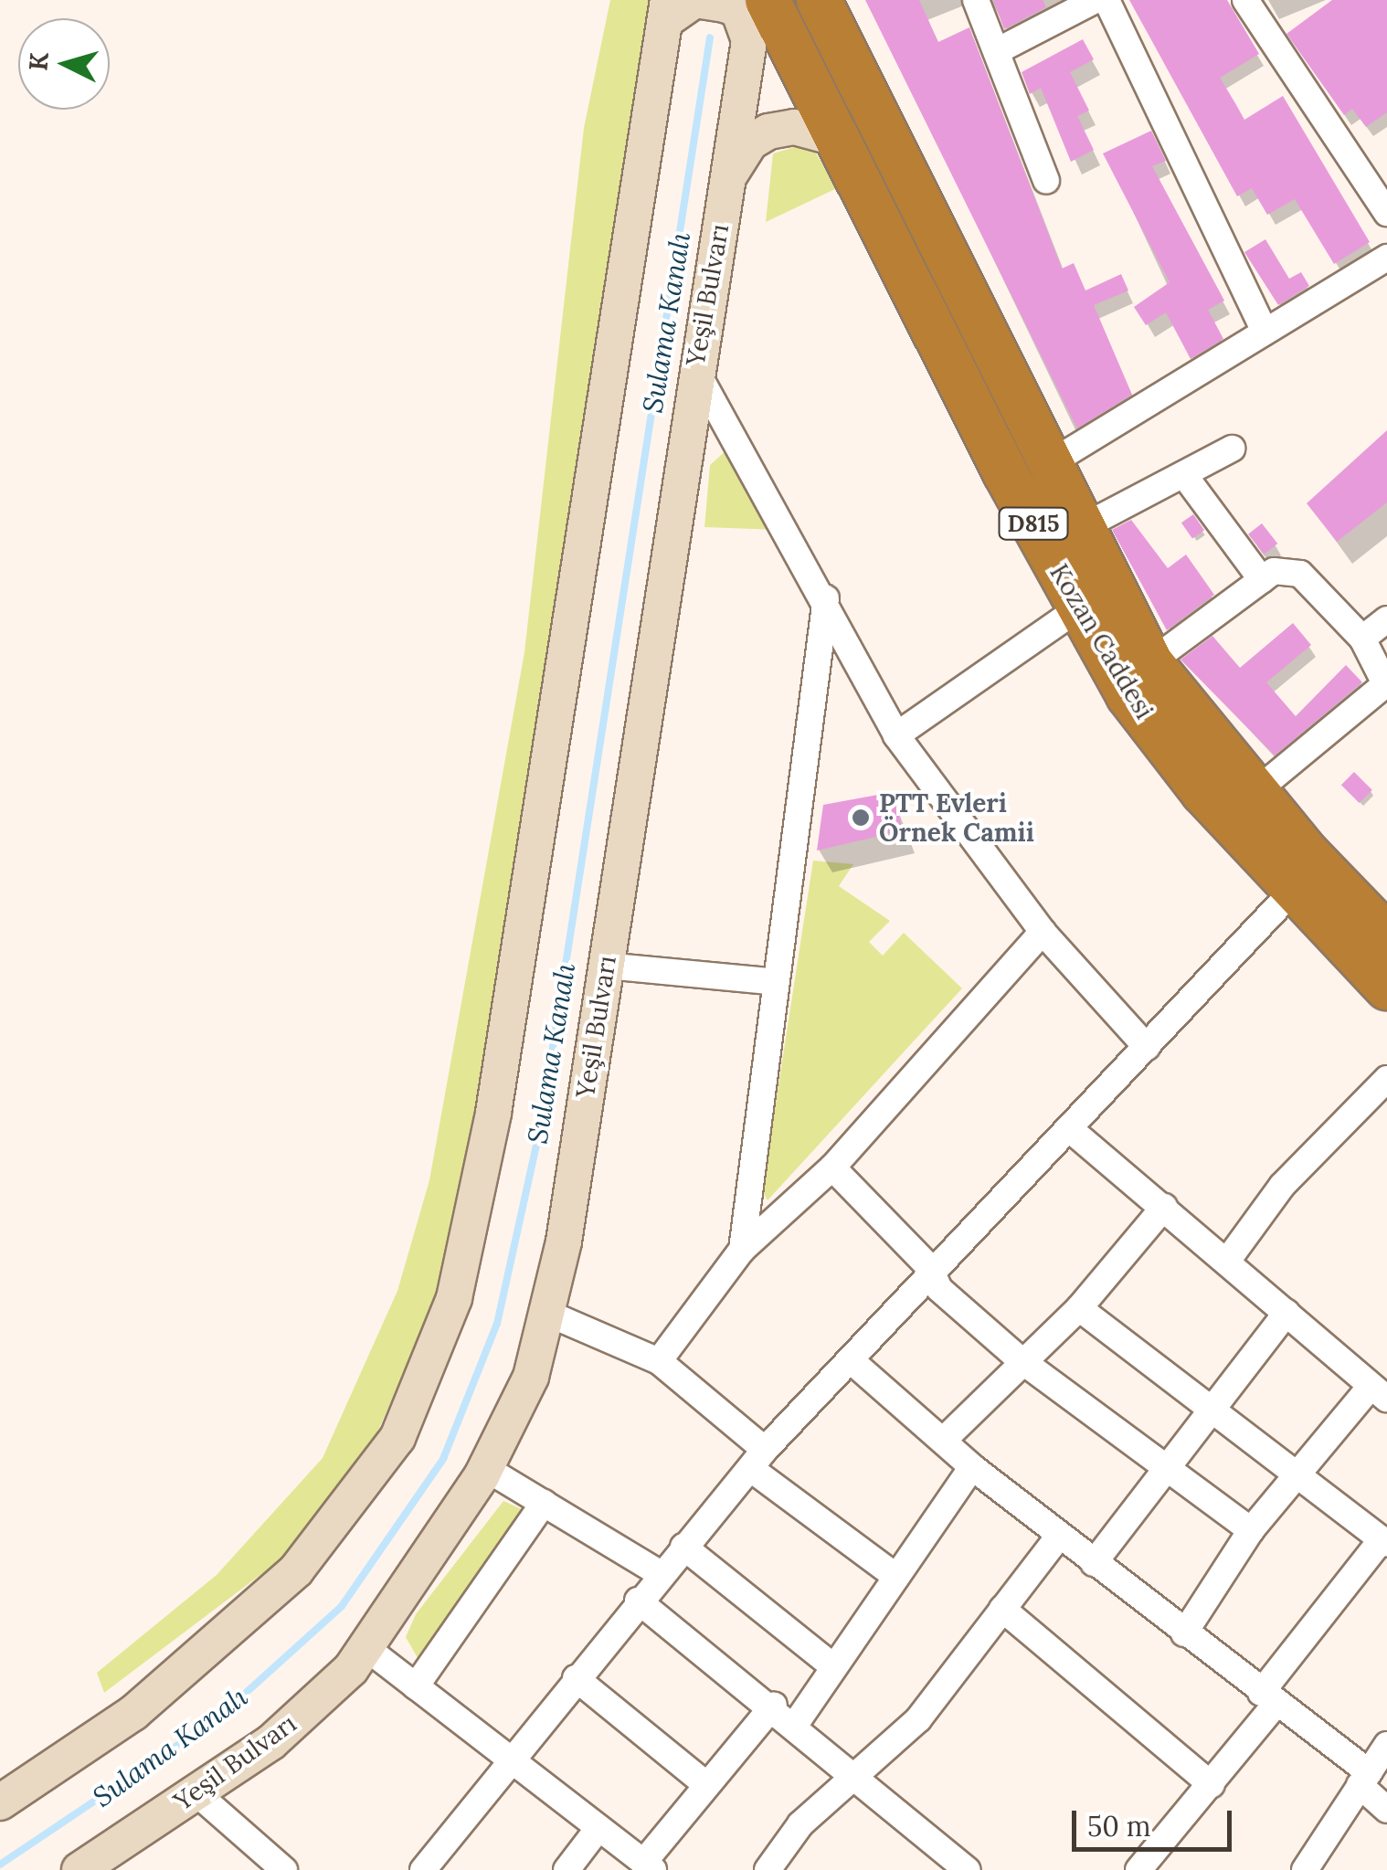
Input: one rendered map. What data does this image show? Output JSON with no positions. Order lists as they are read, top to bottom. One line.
{"streets":{"highway":["D815","Kozan Caddesi"],"main road":["Yeşil Bulvarı"]},"water":["Sulama Kanalı"],"places":["PTT Evleri Örnek Camii"],"scale_bar":"50 m","north":"left"}
